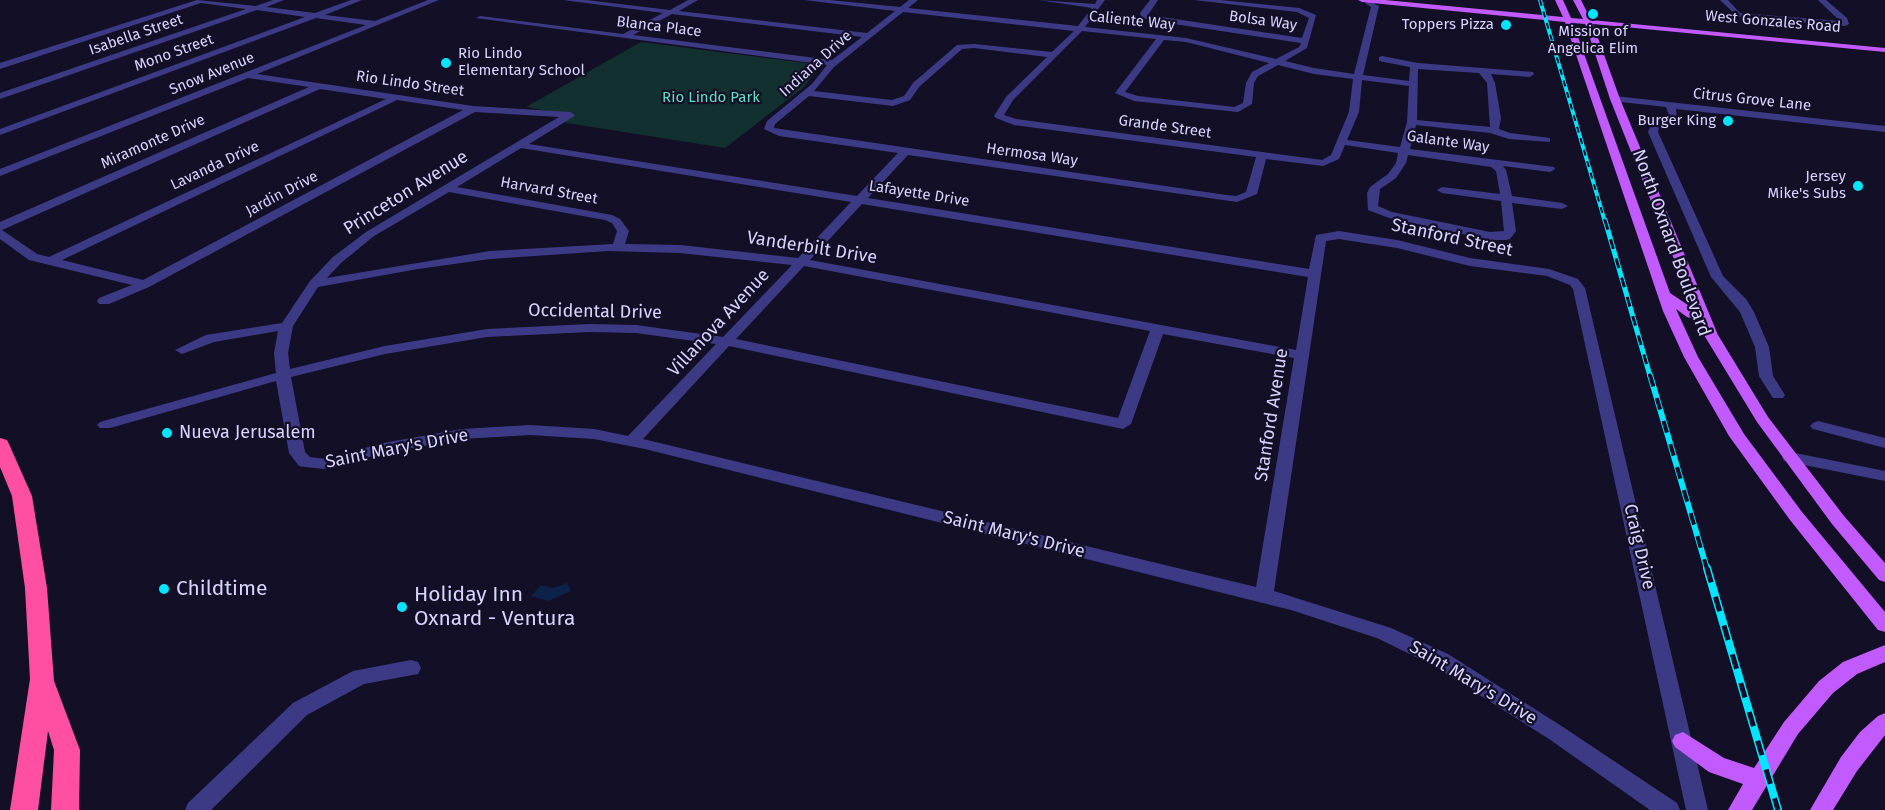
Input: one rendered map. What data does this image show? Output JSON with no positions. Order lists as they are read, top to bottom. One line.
{"streets":{"main road":["West Gonzales Road","North Oxnard Boulevard"],"street":["Caliente Way","Bolsa Way","Blanca Place","Isabella Street","Mono Street","Indiana Drive","Snow Avenue","Rio Lindo Street","Citrus Grove Lane","Grande Street","Miramonte Drive","Galante Way","Hermosa Way","Lavanda Drive","Harvard Street","Princeton Avenue","Jardin Drive","Lafayette Drive","Stanford Street","Vanderbilt Drive","Occidental Drive","Villanova Avenue","Stanford Avenue","Saint Mary's Drive","Craig Drive"]},"crossings":[["Caliente Way","Indiana Drive"],["West Gonzales Road","North Oxnard Boulevard"],["Blanca Place","Indiana Drive"],["Indiana Drive","Hermosa Way"],["Snow Avenue","Rio Lindo Street"],["Rio Lindo Street","Miramonte Drive"],["Rio Lindo Street","Lavanda Drive"],["Rio Lindo Street","Princeton Avenue"],["Rio Lindo Street","Jardin Drive"],["Citrus Grove Lane","North Oxnard Boulevard"],["Grande Street","Galante Way"],["Grande Street","Hermosa Way"],["Hermosa Way","Villanova Avenue"],["Harvard Street","Princeton Avenue"],["Harvard Street","Vanderbilt Drive"],["Princeton Avenue","Lafayette Drive"],["Princeton Avenue","Vanderbilt Drive"],["Princeton Avenue","Occidental Drive"],["Princeton Avenue","Saint Mary's Drive"],["Lafayette Drive","Villanova Avenue"],["Lafayette Drive","Stanford Avenue"],["Stanford Street","Stanford Avenue"],["Stanford Street","Craig Drive"],["Vanderbilt Drive","Occidental Drive"],["Vanderbilt Drive","Villanova Avenue"],["Vanderbilt Drive","Stanford Avenue"],["Occidental Drive","Villanova Avenue"],["Villanova Avenue","Saint Mary's Drive"],["Stanford Avenue","Saint Mary's Drive"]],"parks":["Rio Lindo Park"],"places":["Mission of Angelica Elim","Toppers Pizza","Rio Lindo Elementary School","Burger King","Jersey Mike's Subs","Nueva Jerusalem","Childtime","Holiday Inn Oxnard - Ventura"]}
